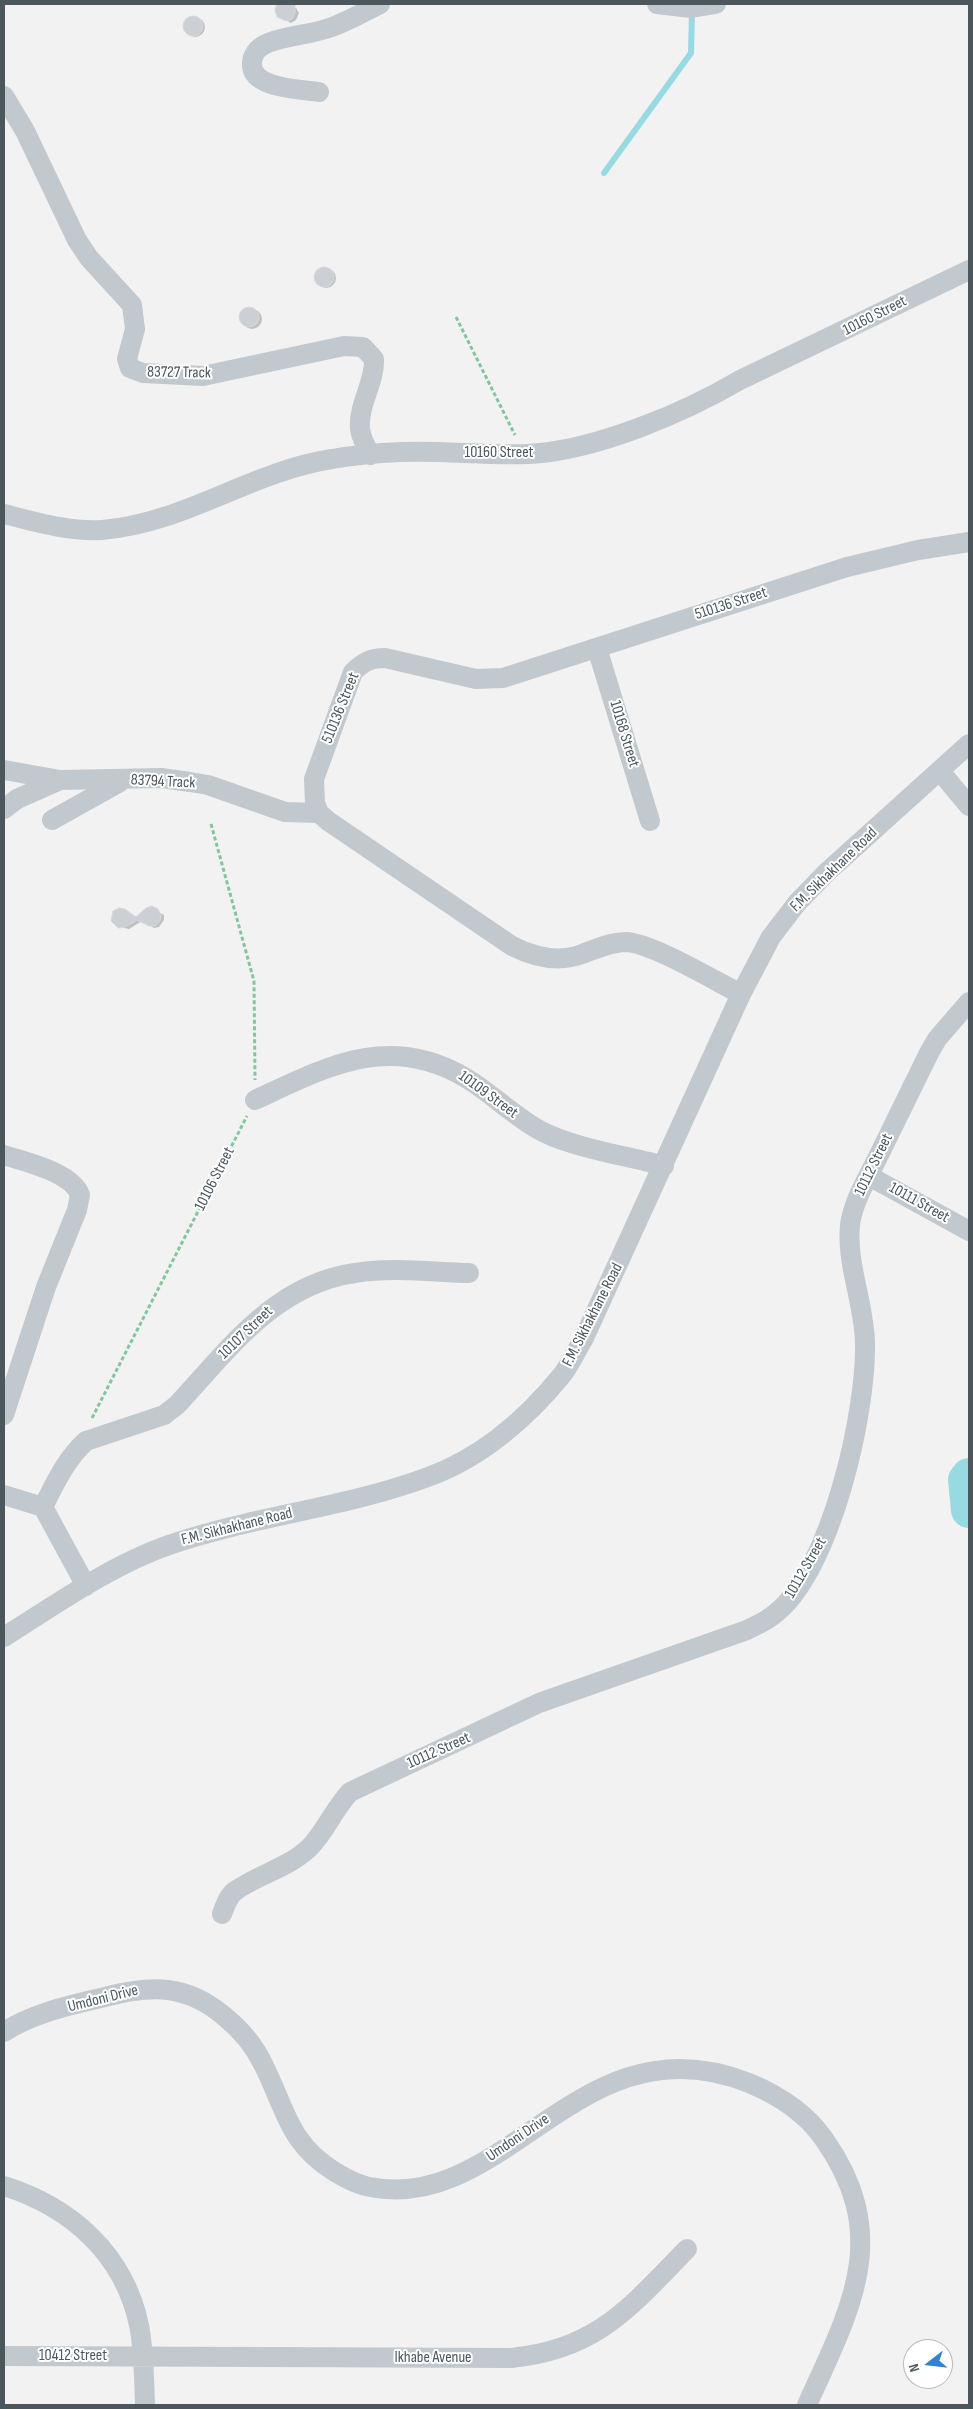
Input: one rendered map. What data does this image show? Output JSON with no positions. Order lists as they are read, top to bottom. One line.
{"streets":{"street":["10160 Street","83727 Track","510136 Street","10168 Street","83794 Track","F.M. Sikhakhane Road","10109 Street","10112 Street","10111 Street","10107 Street","Umdoni Drive","10412 Street","Ikhabe Avenue"],"path":["10106 Street"]},"crossings":[["10160 Street","83727 Track"],["510136 Street","10168 Street"],["510136 Street","83794 Track"],["F.M. Sikhakhane Road","10109 Street"],["10109 Street","10106 Street"],["10112 Street","10111 Street"],["10106 Street","10107 Street"],["10412 Street","Ikhabe Avenue"]],"north":"left"}
